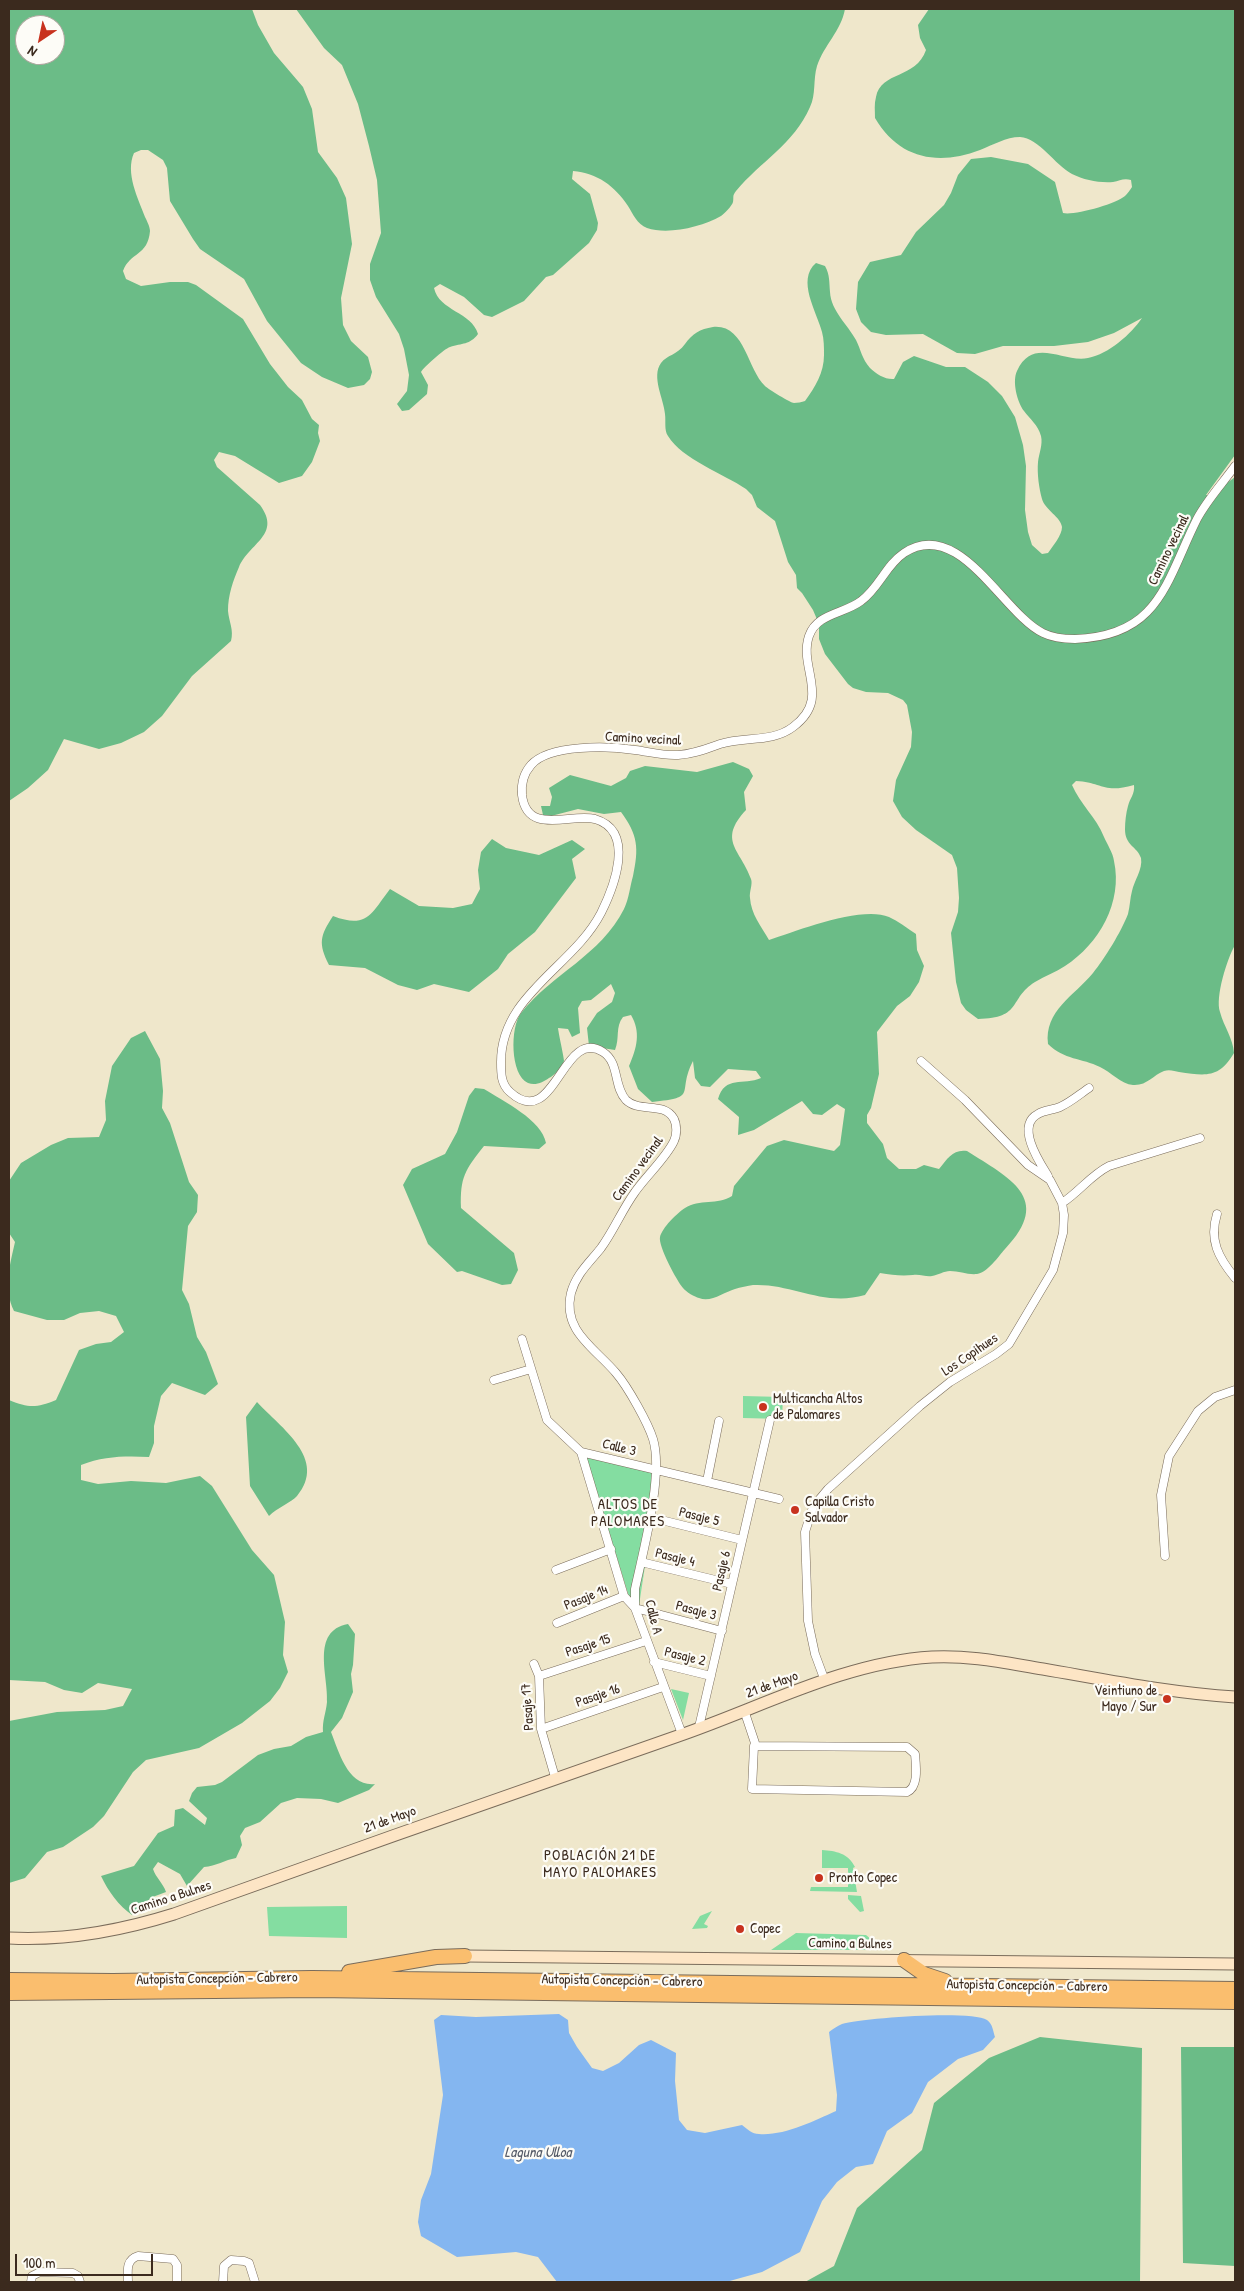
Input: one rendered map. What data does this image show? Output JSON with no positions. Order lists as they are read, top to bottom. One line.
{"streets":{"highway":["Autopista Concepción - Cabrero"],"street":["Camino vecinal","Los Copihues","Calle 3","Pasaje 5","Pasaje 4","Pasaje 6","Pasaje 14","Pasaje 3","Calle A","Pasaje 15","Pasaje 2","21 de Mayo","Pasaje 16","Pasaje 17","Camino a Bulnes"]},"crossings":[["Camino vecinal","Calle 3"],["Camino vecinal","Calle A"],["Los Copihues","21 de Mayo"],["Calle 3","Pasaje 6"],["Calle 3","Calle A"],["Pasaje 5","Pasaje 6"],["Pasaje 5","Calle A"],["Pasaje 4","Pasaje 6"],["Pasaje 4","Calle A"],["Pasaje 6","Pasaje 3"],["Pasaje 6","Pasaje 2"],["Pasaje 6","21 de Mayo"],["Pasaje 3","Calle A"],["Calle A","Pasaje 15"],["Calle A","Pasaje 2"],["Calle A","21 de Mayo"],["Calle A","Pasaje 16"],["Pasaje 15","Pasaje 17"],["21 de Mayo","Pasaje 17"],["21 de Mayo","Camino a Bulnes"],["Pasaje 16","Pasaje 17"]],"districts":["ALTOS DE PALOMARES","POBLACIÓN 21 DE MAYO PALOMARES"],"water":["Laguna Ulloa"],"places":["Multicancha Altos de Palomares","Capilla Cristo Salvador","Veintiuno de Mayo / Sur","Pronto Copec","Copec"],"scale_bar":"100 m","north":"bottom left"}
